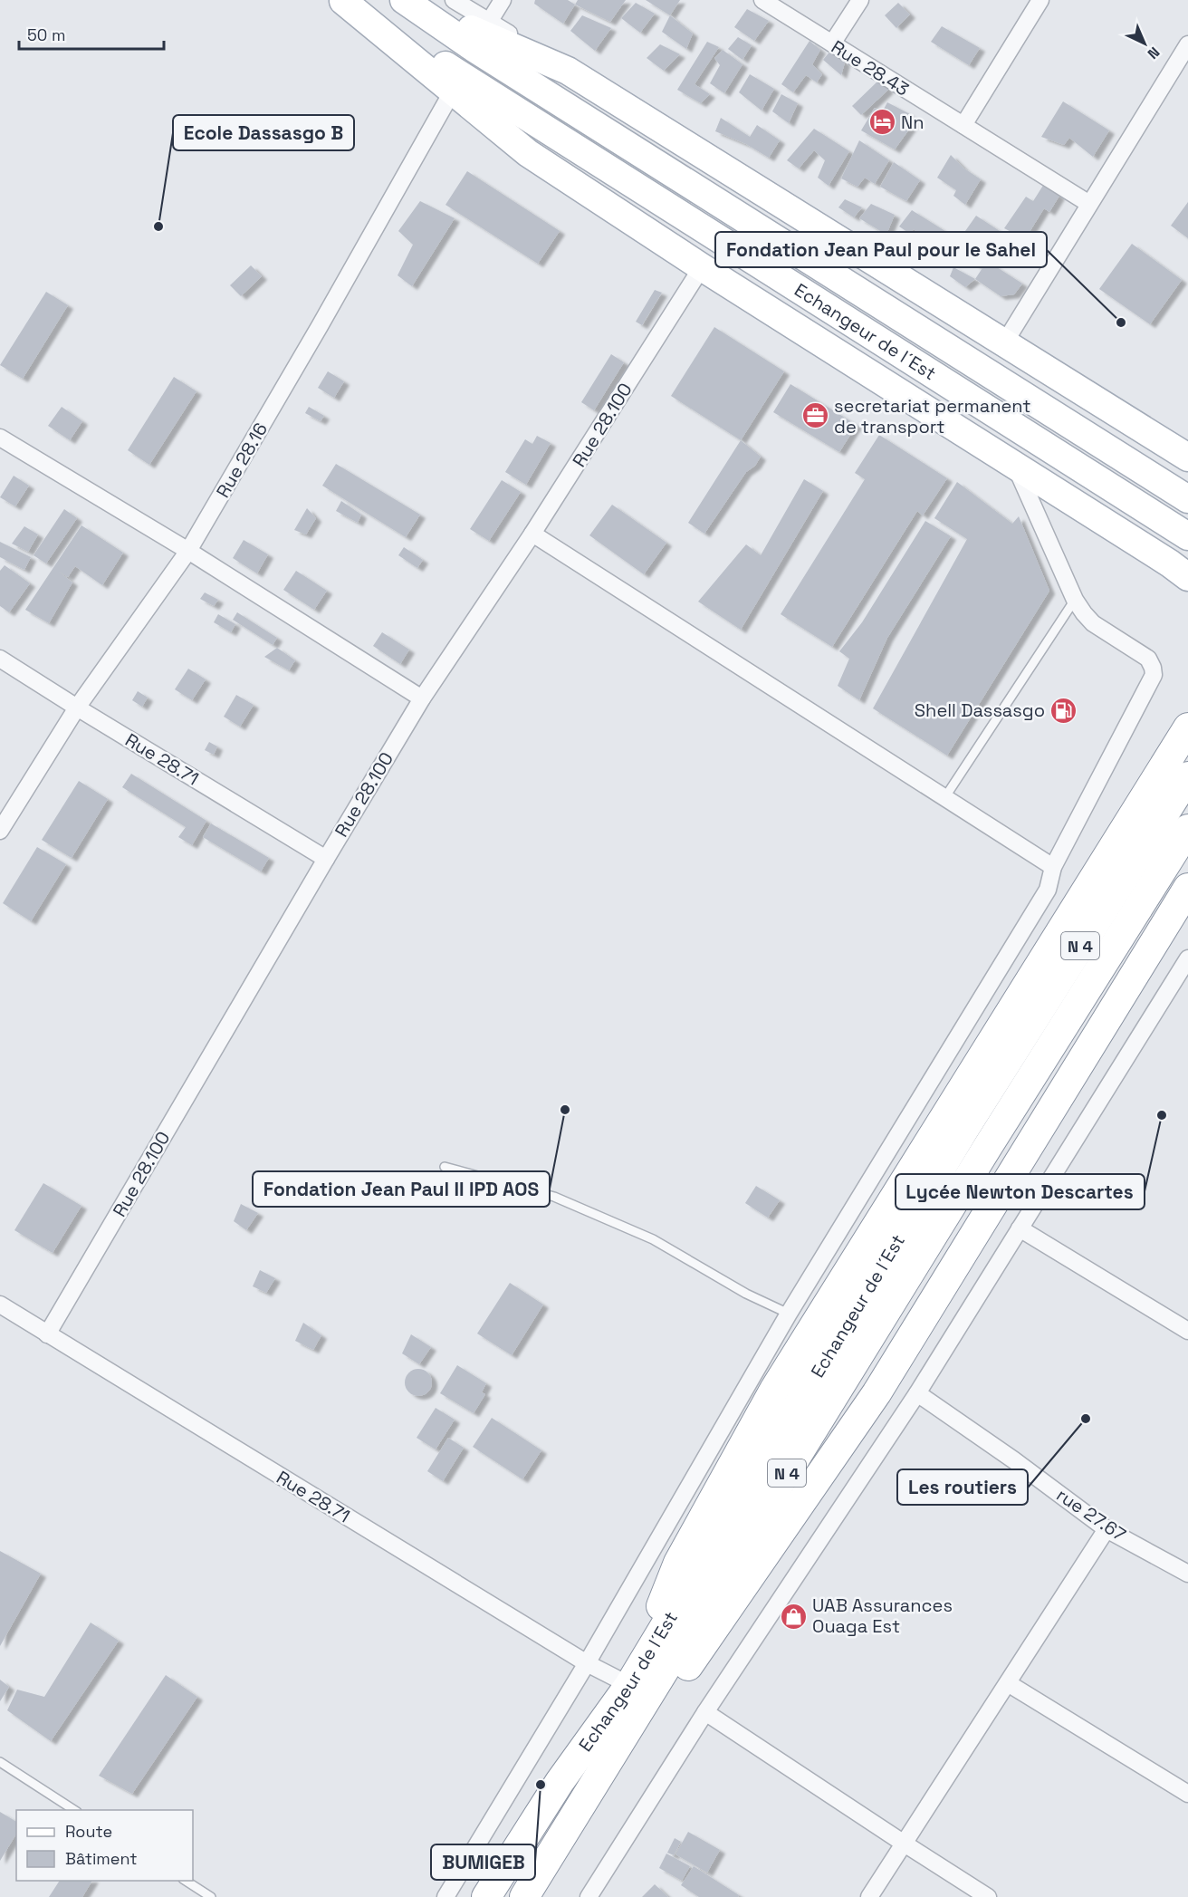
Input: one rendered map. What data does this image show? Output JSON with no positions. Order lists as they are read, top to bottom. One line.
{"streets":{"highway":["Echangeur de l´Est","N 4"],"street":["Rue 28.43","Rue 28.100","Rue 28.16","Rue 28.71","rue 27.67"]},"crossings":[["Echangeur de l´Est","Rue 28.16"],["Echangeur de l´Est","Rue 28.71"],["Rue 28.100","Rue 28.71"],["Rue 28.16","Rue 28.71"]],"places":{"hotel":["Nn"],"other":["Ecole Dassasgo B","Fondation Jean Paul pour le Sahel","Fondation Jean Paul II IPD AOS","Lycée Newton Descartes","Les routiers","BUMIGEB"],"office":["secretariat permanent de transport"],"fuel station":["Shell Dassasgo"],"shop":["UAB Assurances Ouaga Est"]},"legend":["Route","Bâtiment"],"scale_bar":"50 m","north":"bottom right"}
